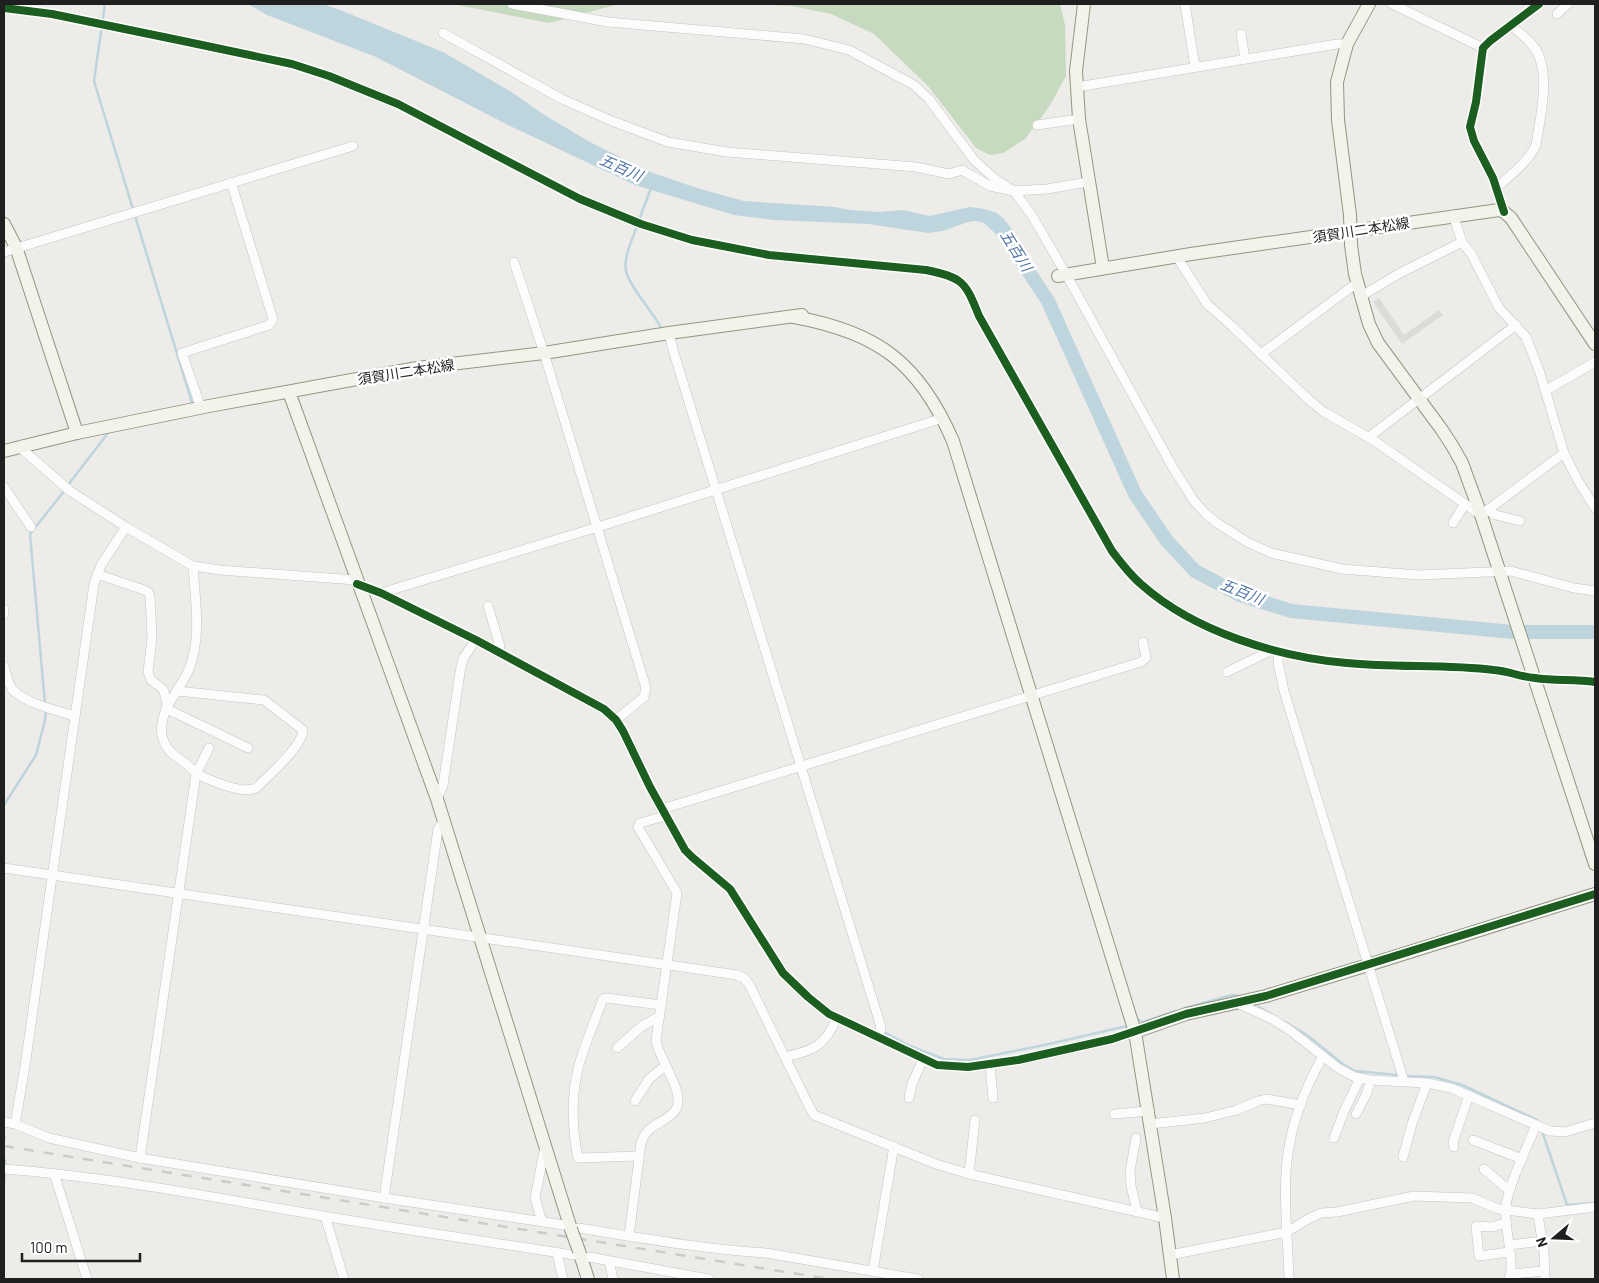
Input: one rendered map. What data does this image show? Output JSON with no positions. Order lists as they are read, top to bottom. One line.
{"streets":{"street":["須賀川二本松線"]},"water":["五百川"],"scale_bar":"100 m","north":"left"}
